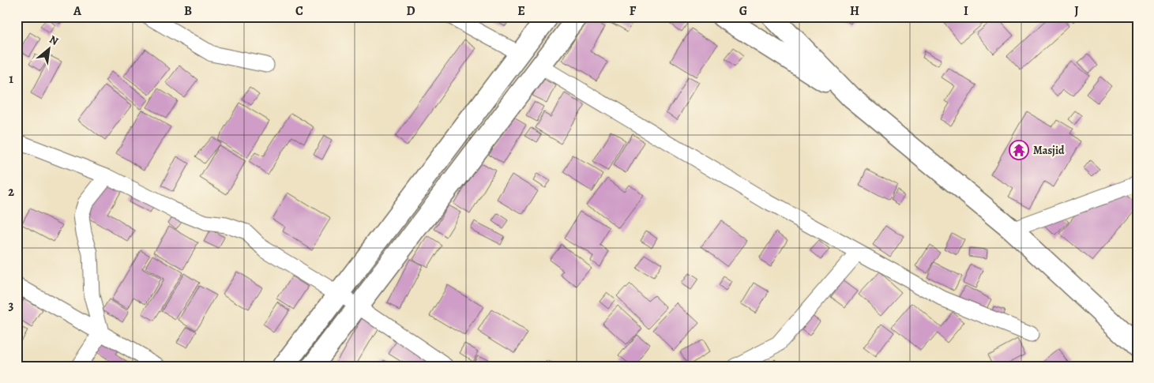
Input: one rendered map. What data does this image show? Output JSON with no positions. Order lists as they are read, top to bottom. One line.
{"places":{"temple":["Masjid"]},"north":"top right","grid":{"columns":["A","B","C","D","E","F","G","H","I","J"],"rows":["1","2","3"]}}
